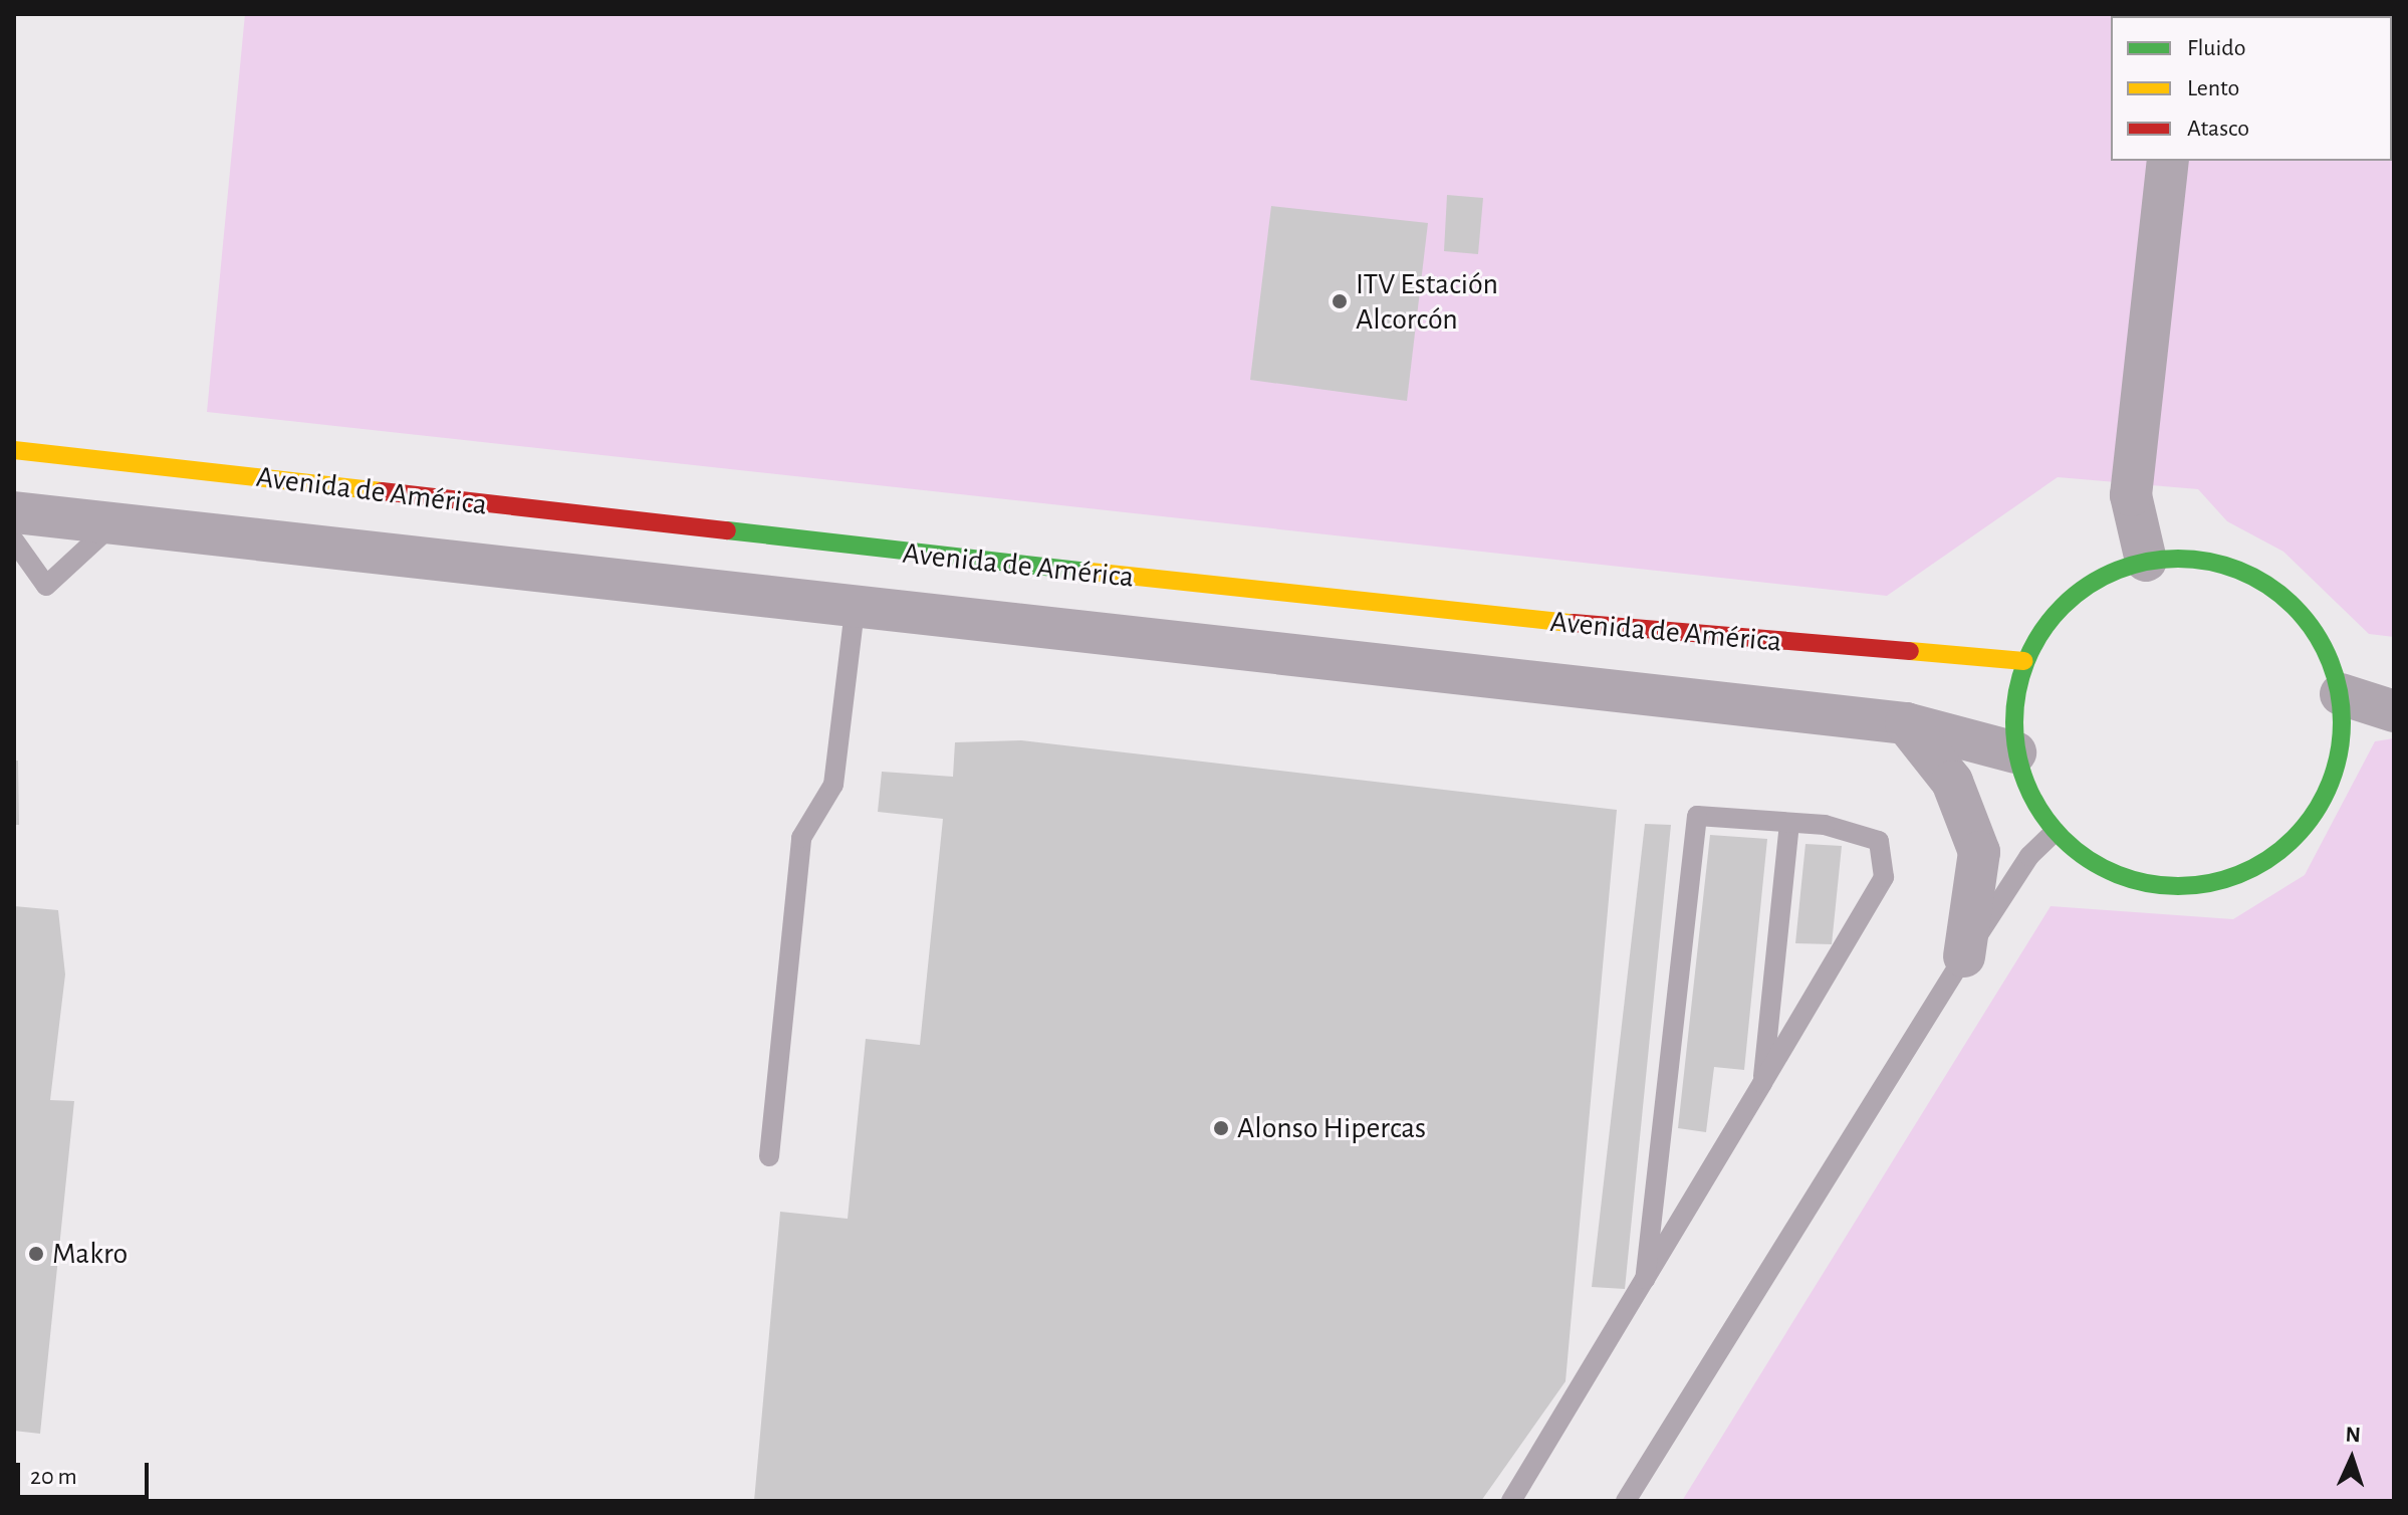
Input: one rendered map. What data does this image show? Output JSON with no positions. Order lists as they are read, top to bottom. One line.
{"streets":{"street":["Avenida de América"]},"places":["ITV Estación Alcorcón","Alonso Hipercas","Makro"],"legend":["Fluido","Lento","Atasco"],"scale_bar":"20 m","north":"top"}
